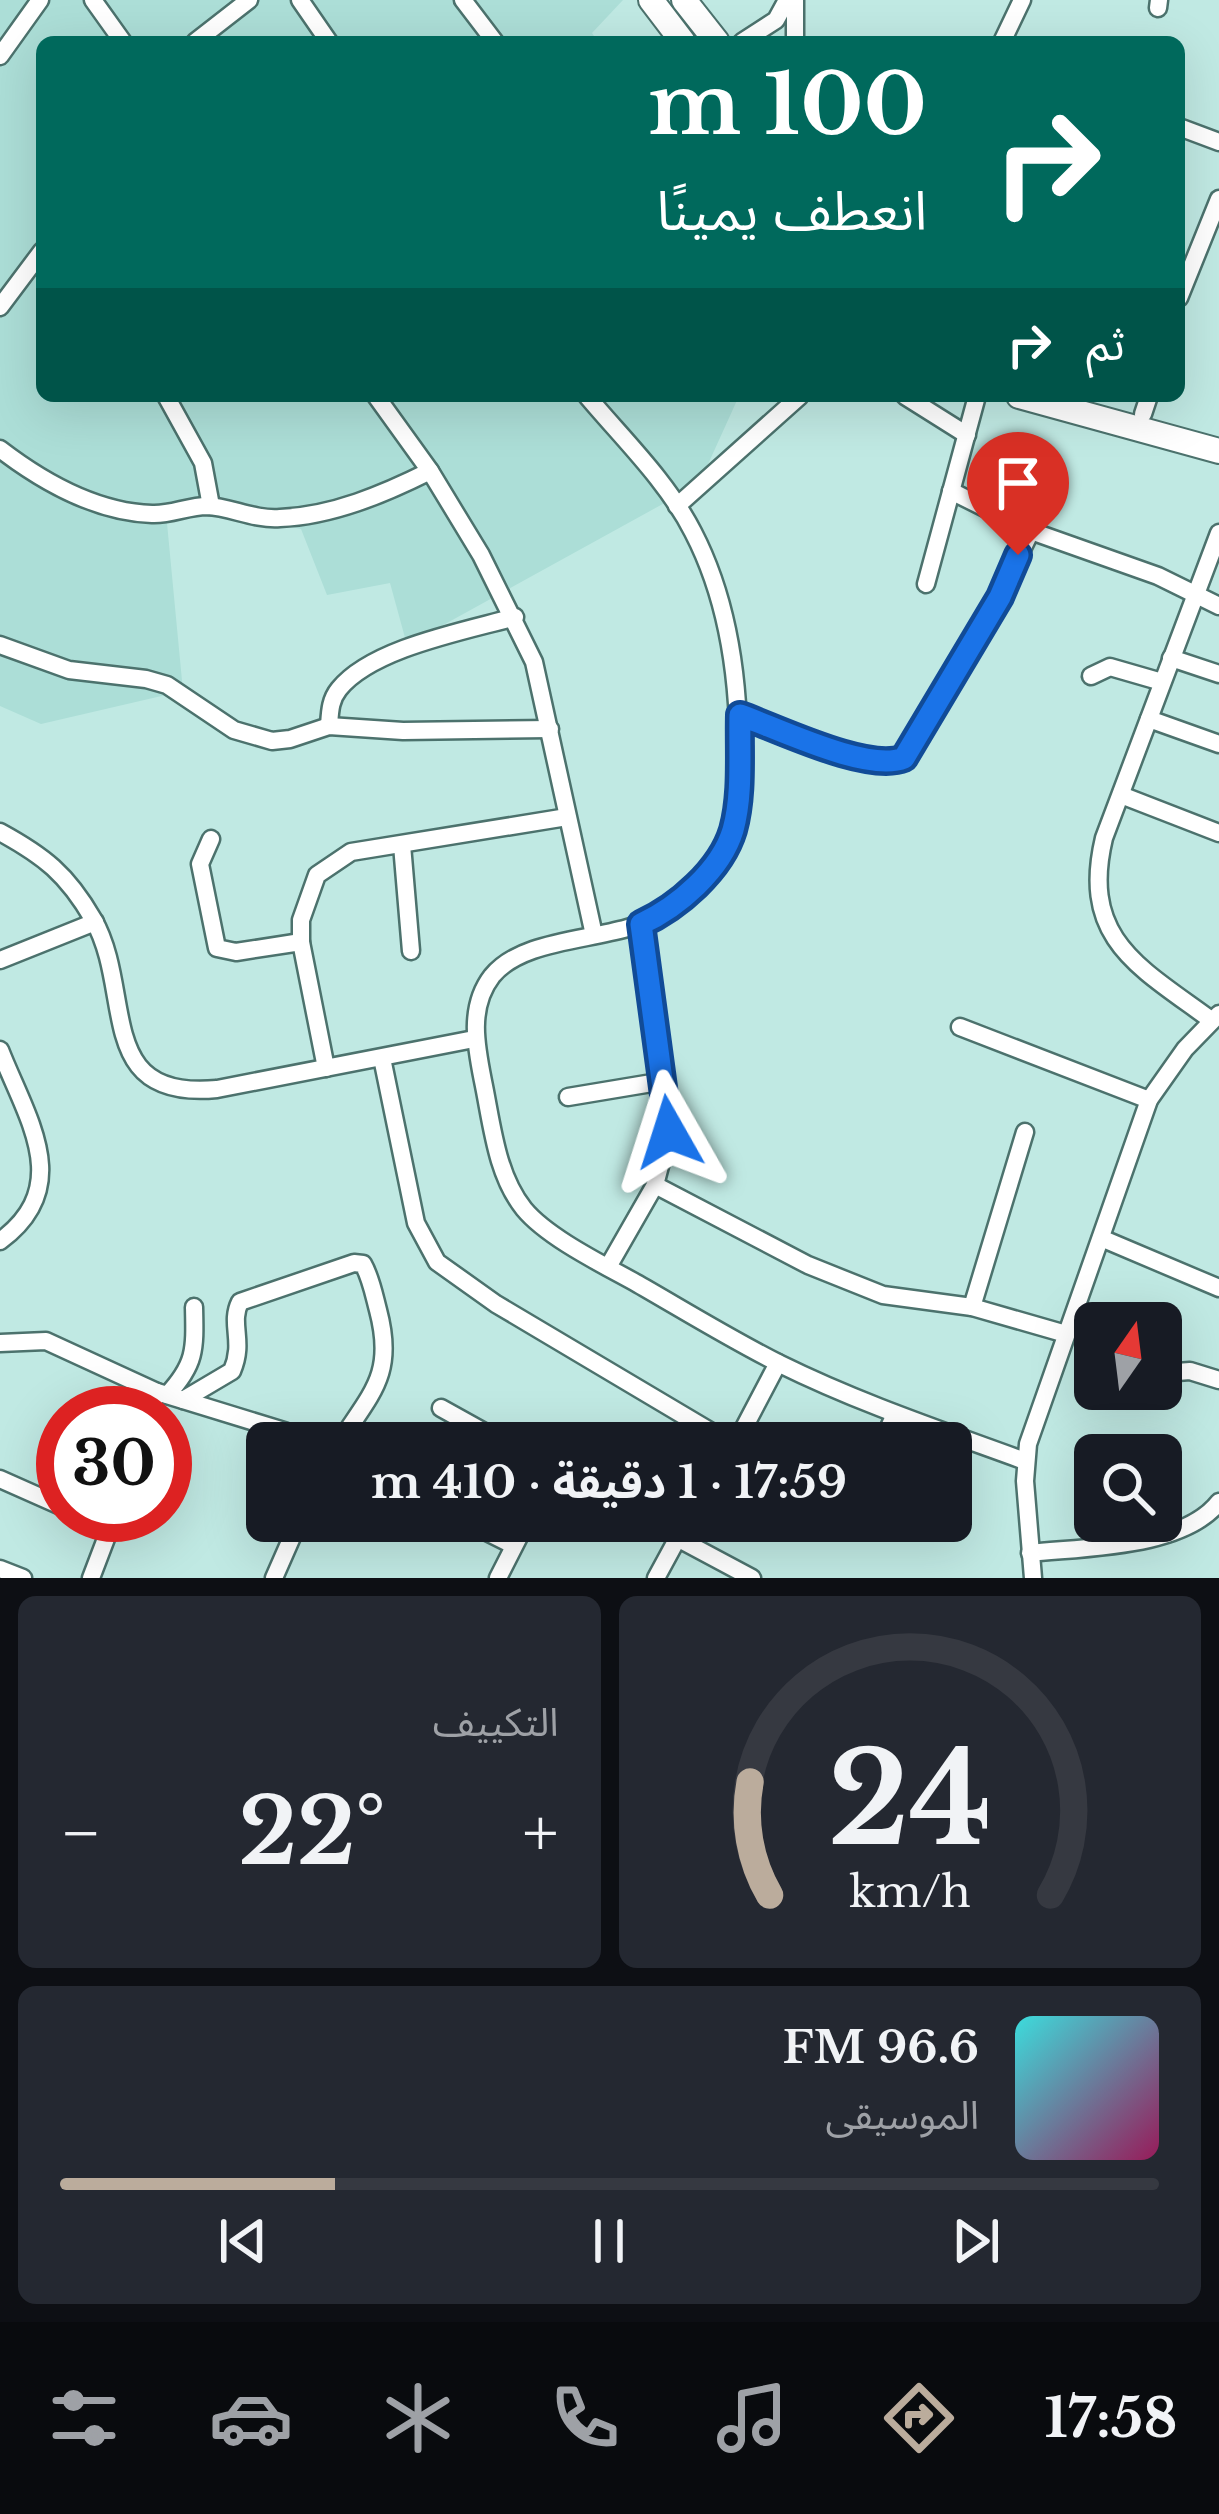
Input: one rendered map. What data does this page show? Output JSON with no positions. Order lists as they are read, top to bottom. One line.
{"north":"top","page":{"turn":["100 m","انعطف يمينًا"],"then":"ثم","limit":"30","trip":"17:59 · 1 دقيقة · 410 m","tile":"التكييف","heat":["−","22°","+"],"song":["96.6 FM","الموسيقى"],"tabs":"17:58","gauge":["24","km/h"]}}
